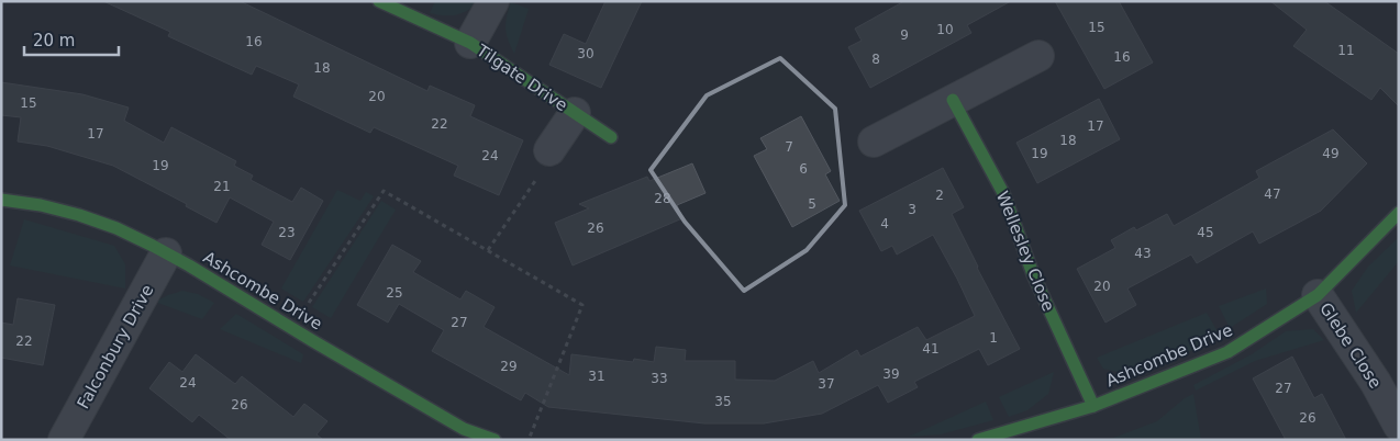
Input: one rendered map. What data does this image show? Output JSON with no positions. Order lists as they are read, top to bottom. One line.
{"streets":{"street":["Tilgate Drive","Wellesley Close","Ashcombe Drive","Glebe Close","Falconbury Drive"]},"crossings":[["Wellesley Close","Ashcombe Drive"],["Ashcombe Drive","Glebe Close"],["Ashcombe Drive","Falconbury Drive"]],"house_numbers":["15","10","9","16","11","30","16","8","18","20","15","22","17","17","18","7","19","49","24","19","6","21","47","2","28","5","3","4","26","23","45","43","20","25","27","1","22","41","29","39","31","33","24","37","27","35","26","26"],"scale_bar":"20 m"}
